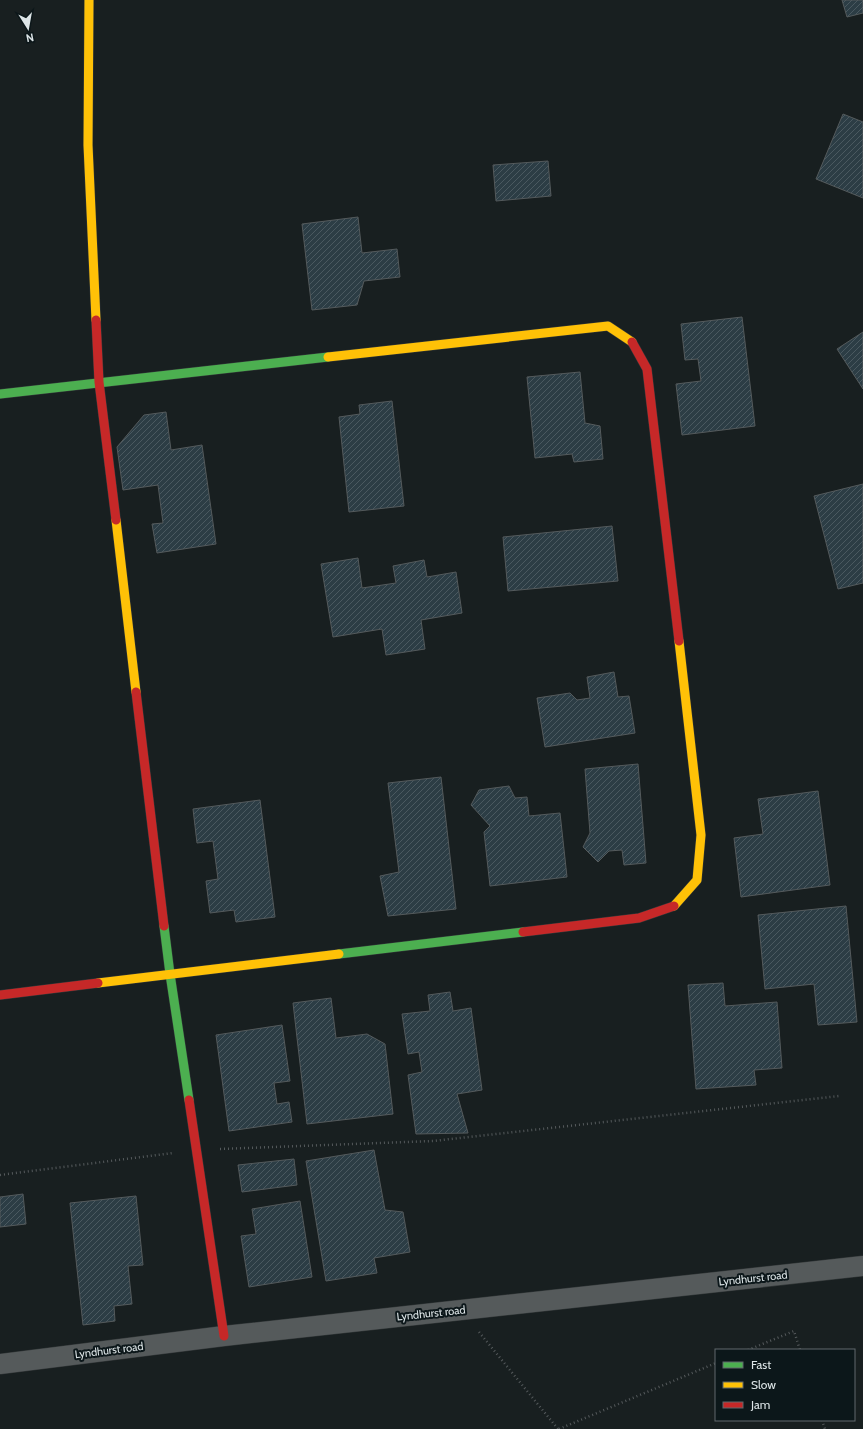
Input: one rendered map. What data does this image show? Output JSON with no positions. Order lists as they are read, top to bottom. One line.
{"streets":{"street":["Lyndhurst road"]},"legend":["Fast","Slow","Jam"],"north":"bottom"}
